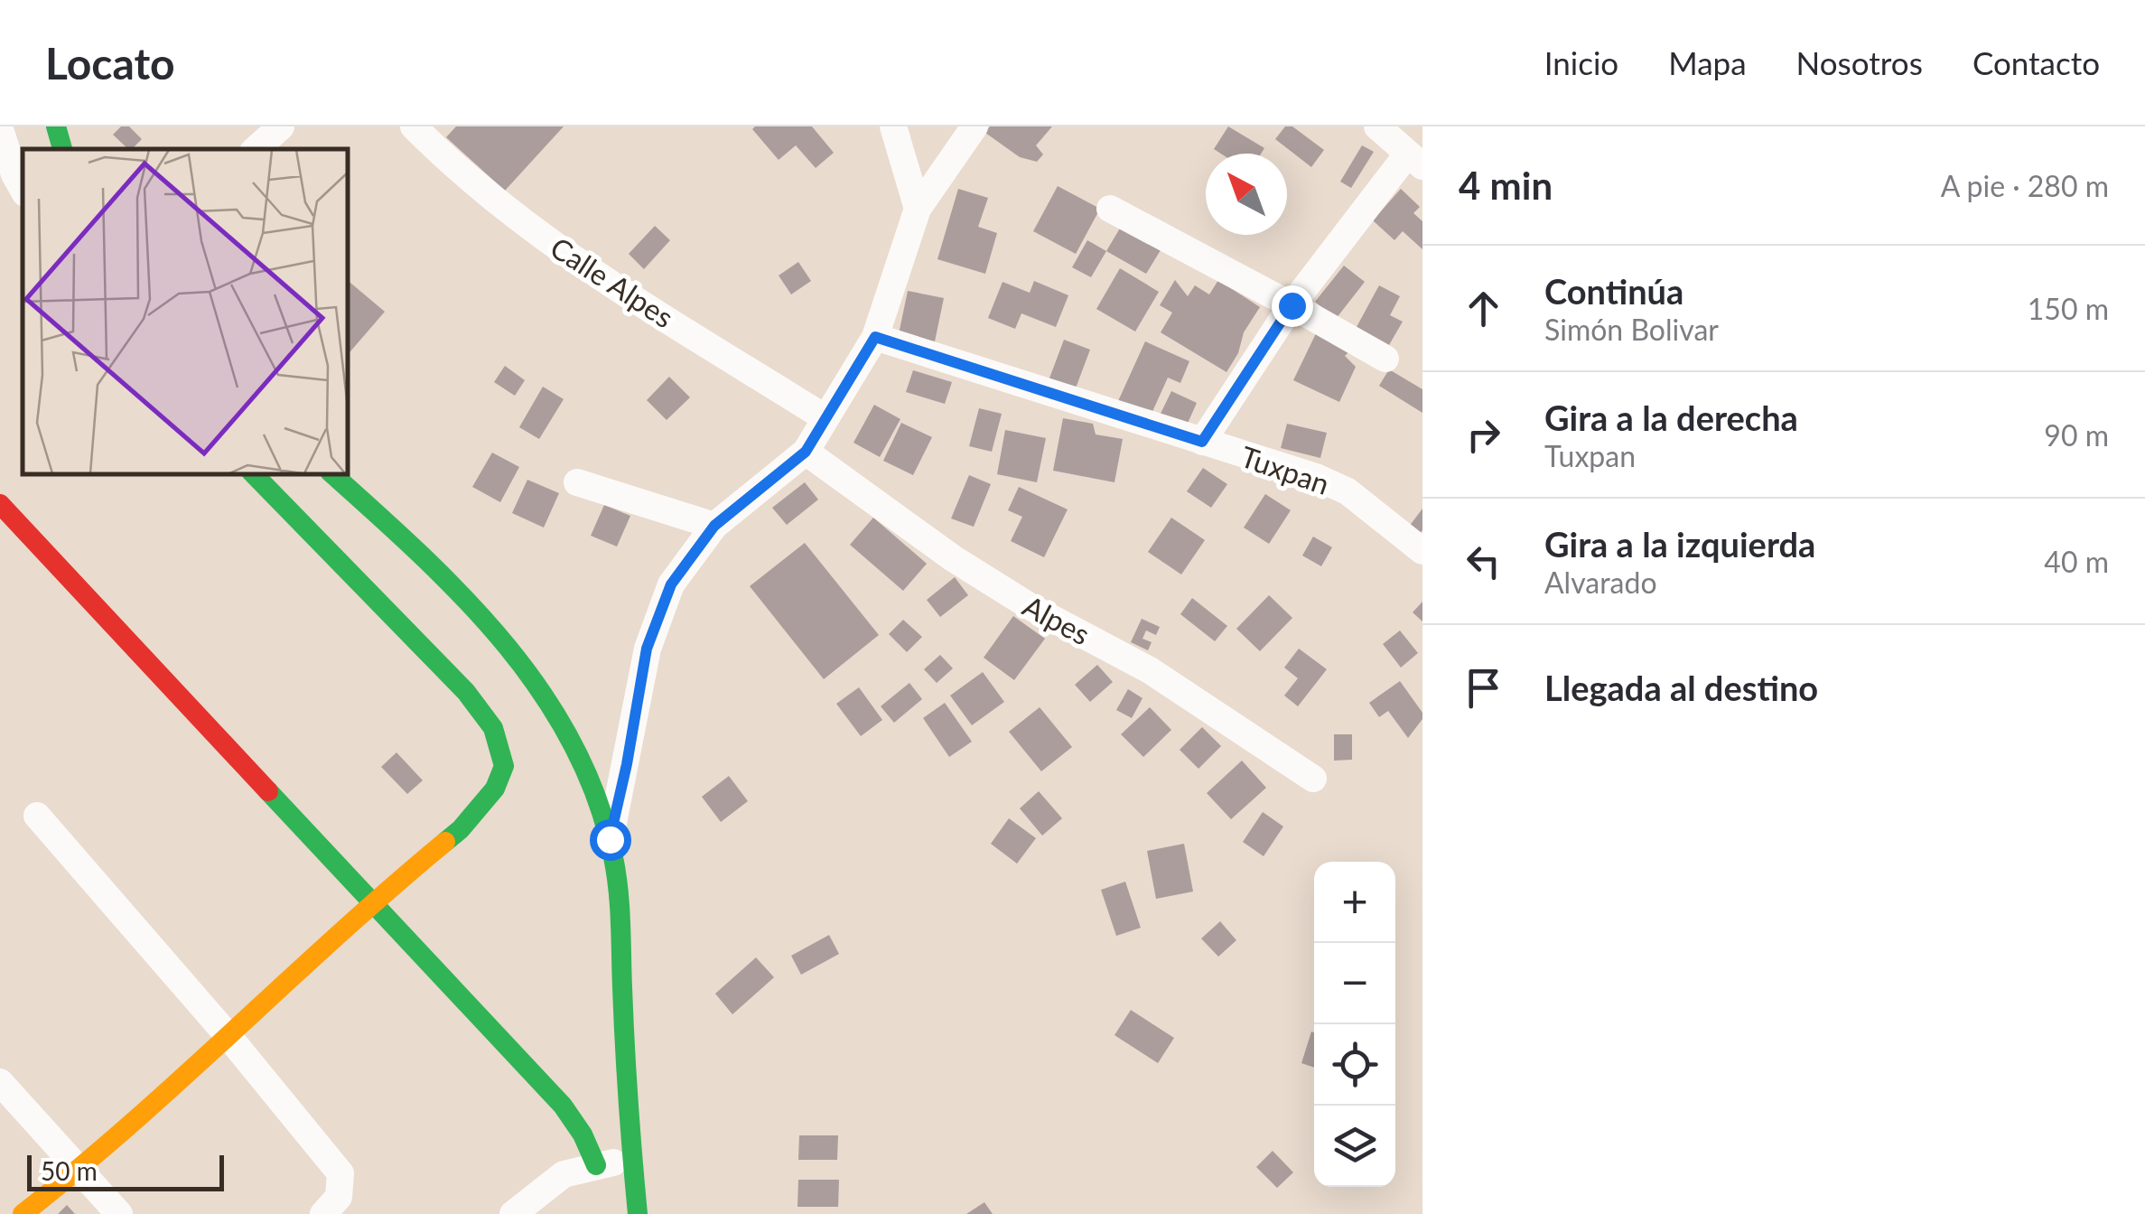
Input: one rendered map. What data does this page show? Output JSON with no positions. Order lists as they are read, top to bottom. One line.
{"streets":{"street":["Calle Alpes","Tuxpan","Alpes"]},"scale_bar":"50 m","north":"top left","page":{"header":"Locato","nav":["Inicio","Mapa","Nosotros","Contacto"],"heading":["4 min","A pie · 280 m"],"list":[["Continúa","Simón Bolivar","150 m"],["Gira a la derecha","Tuxpan","90 m"],["Gira a la izquierda","Alvarado","40 m"],"Llegada al destino"],"map_buttons":["+","−"],"scale":"50 m"}}
